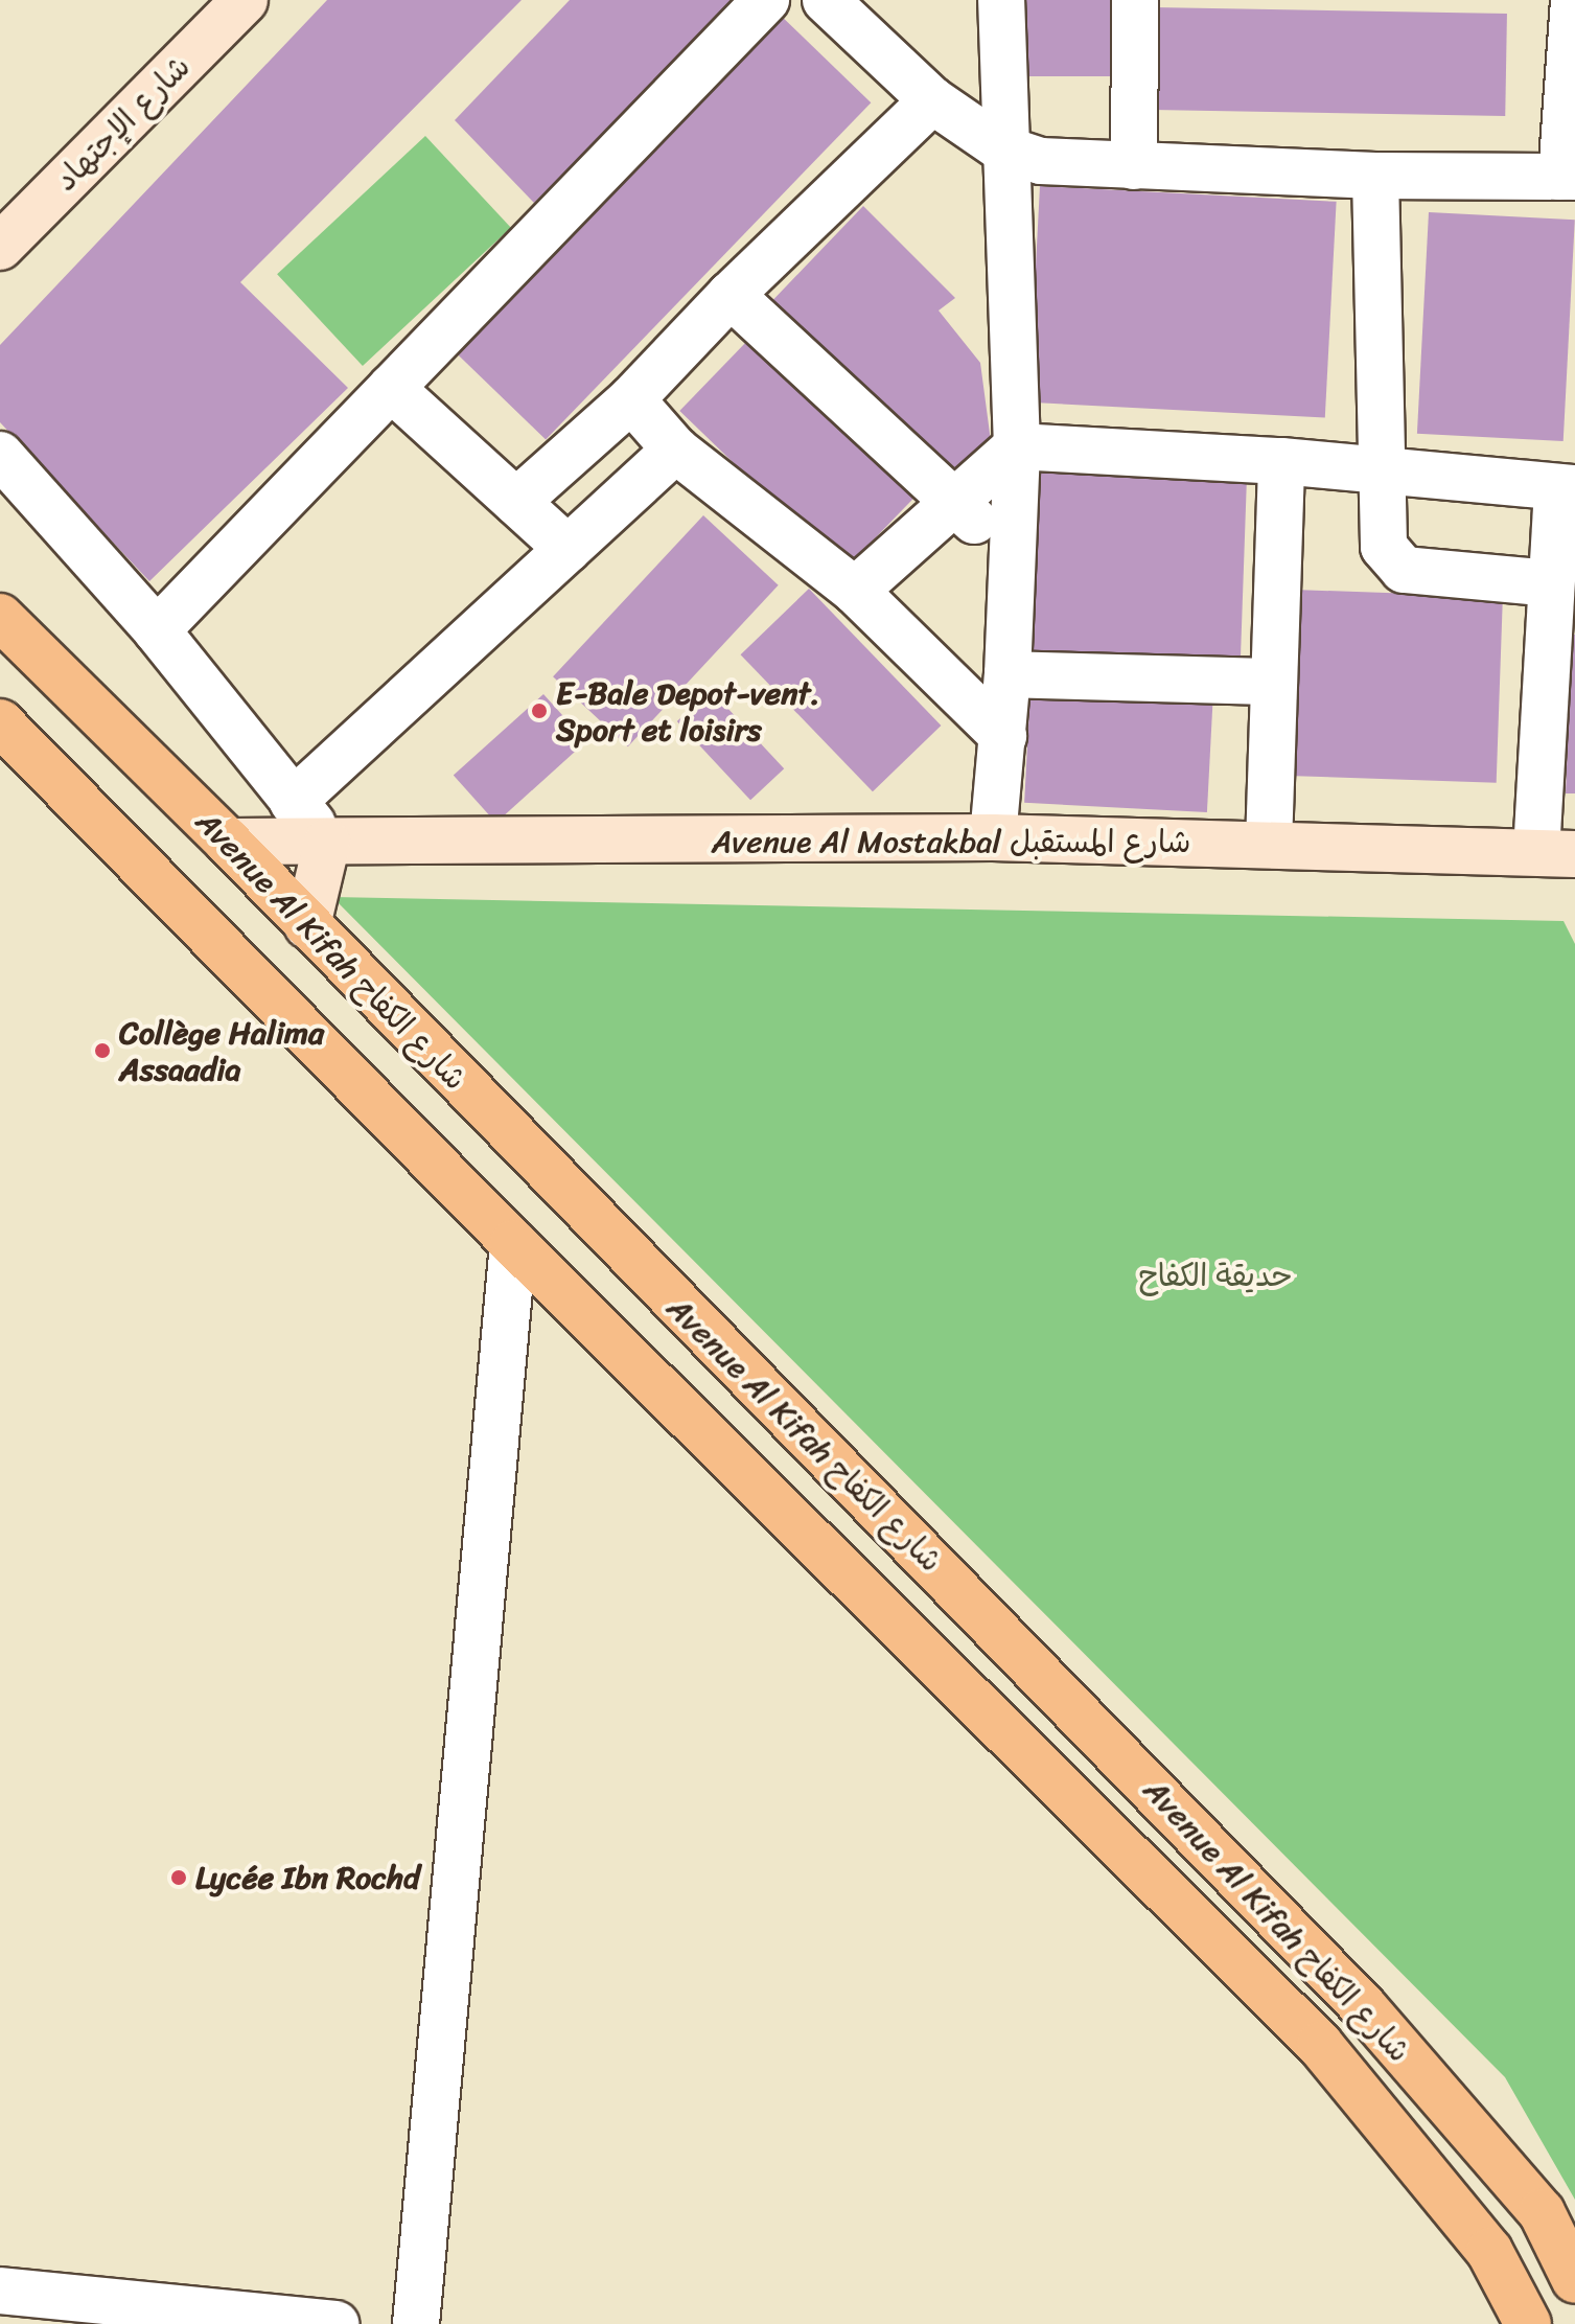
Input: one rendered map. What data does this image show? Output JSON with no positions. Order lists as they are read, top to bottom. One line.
{"streets":{"main road":["Avenue Al Kifah شارع الكفاح"],"street":["شارع الإجتهاد","Avenue Al Mostakbal شارع المستقبل"]},"crossings":[["Avenue Al Mostakbal شارع المستقبل","Avenue Al Kifah شارع الكفاح"]],"parks":["حديقة الكفاح"],"places":["E-Bale Depot-vent. Sport et loisirs","Collège Halima Assaadia","Lycée Ibn Rochd"]}
